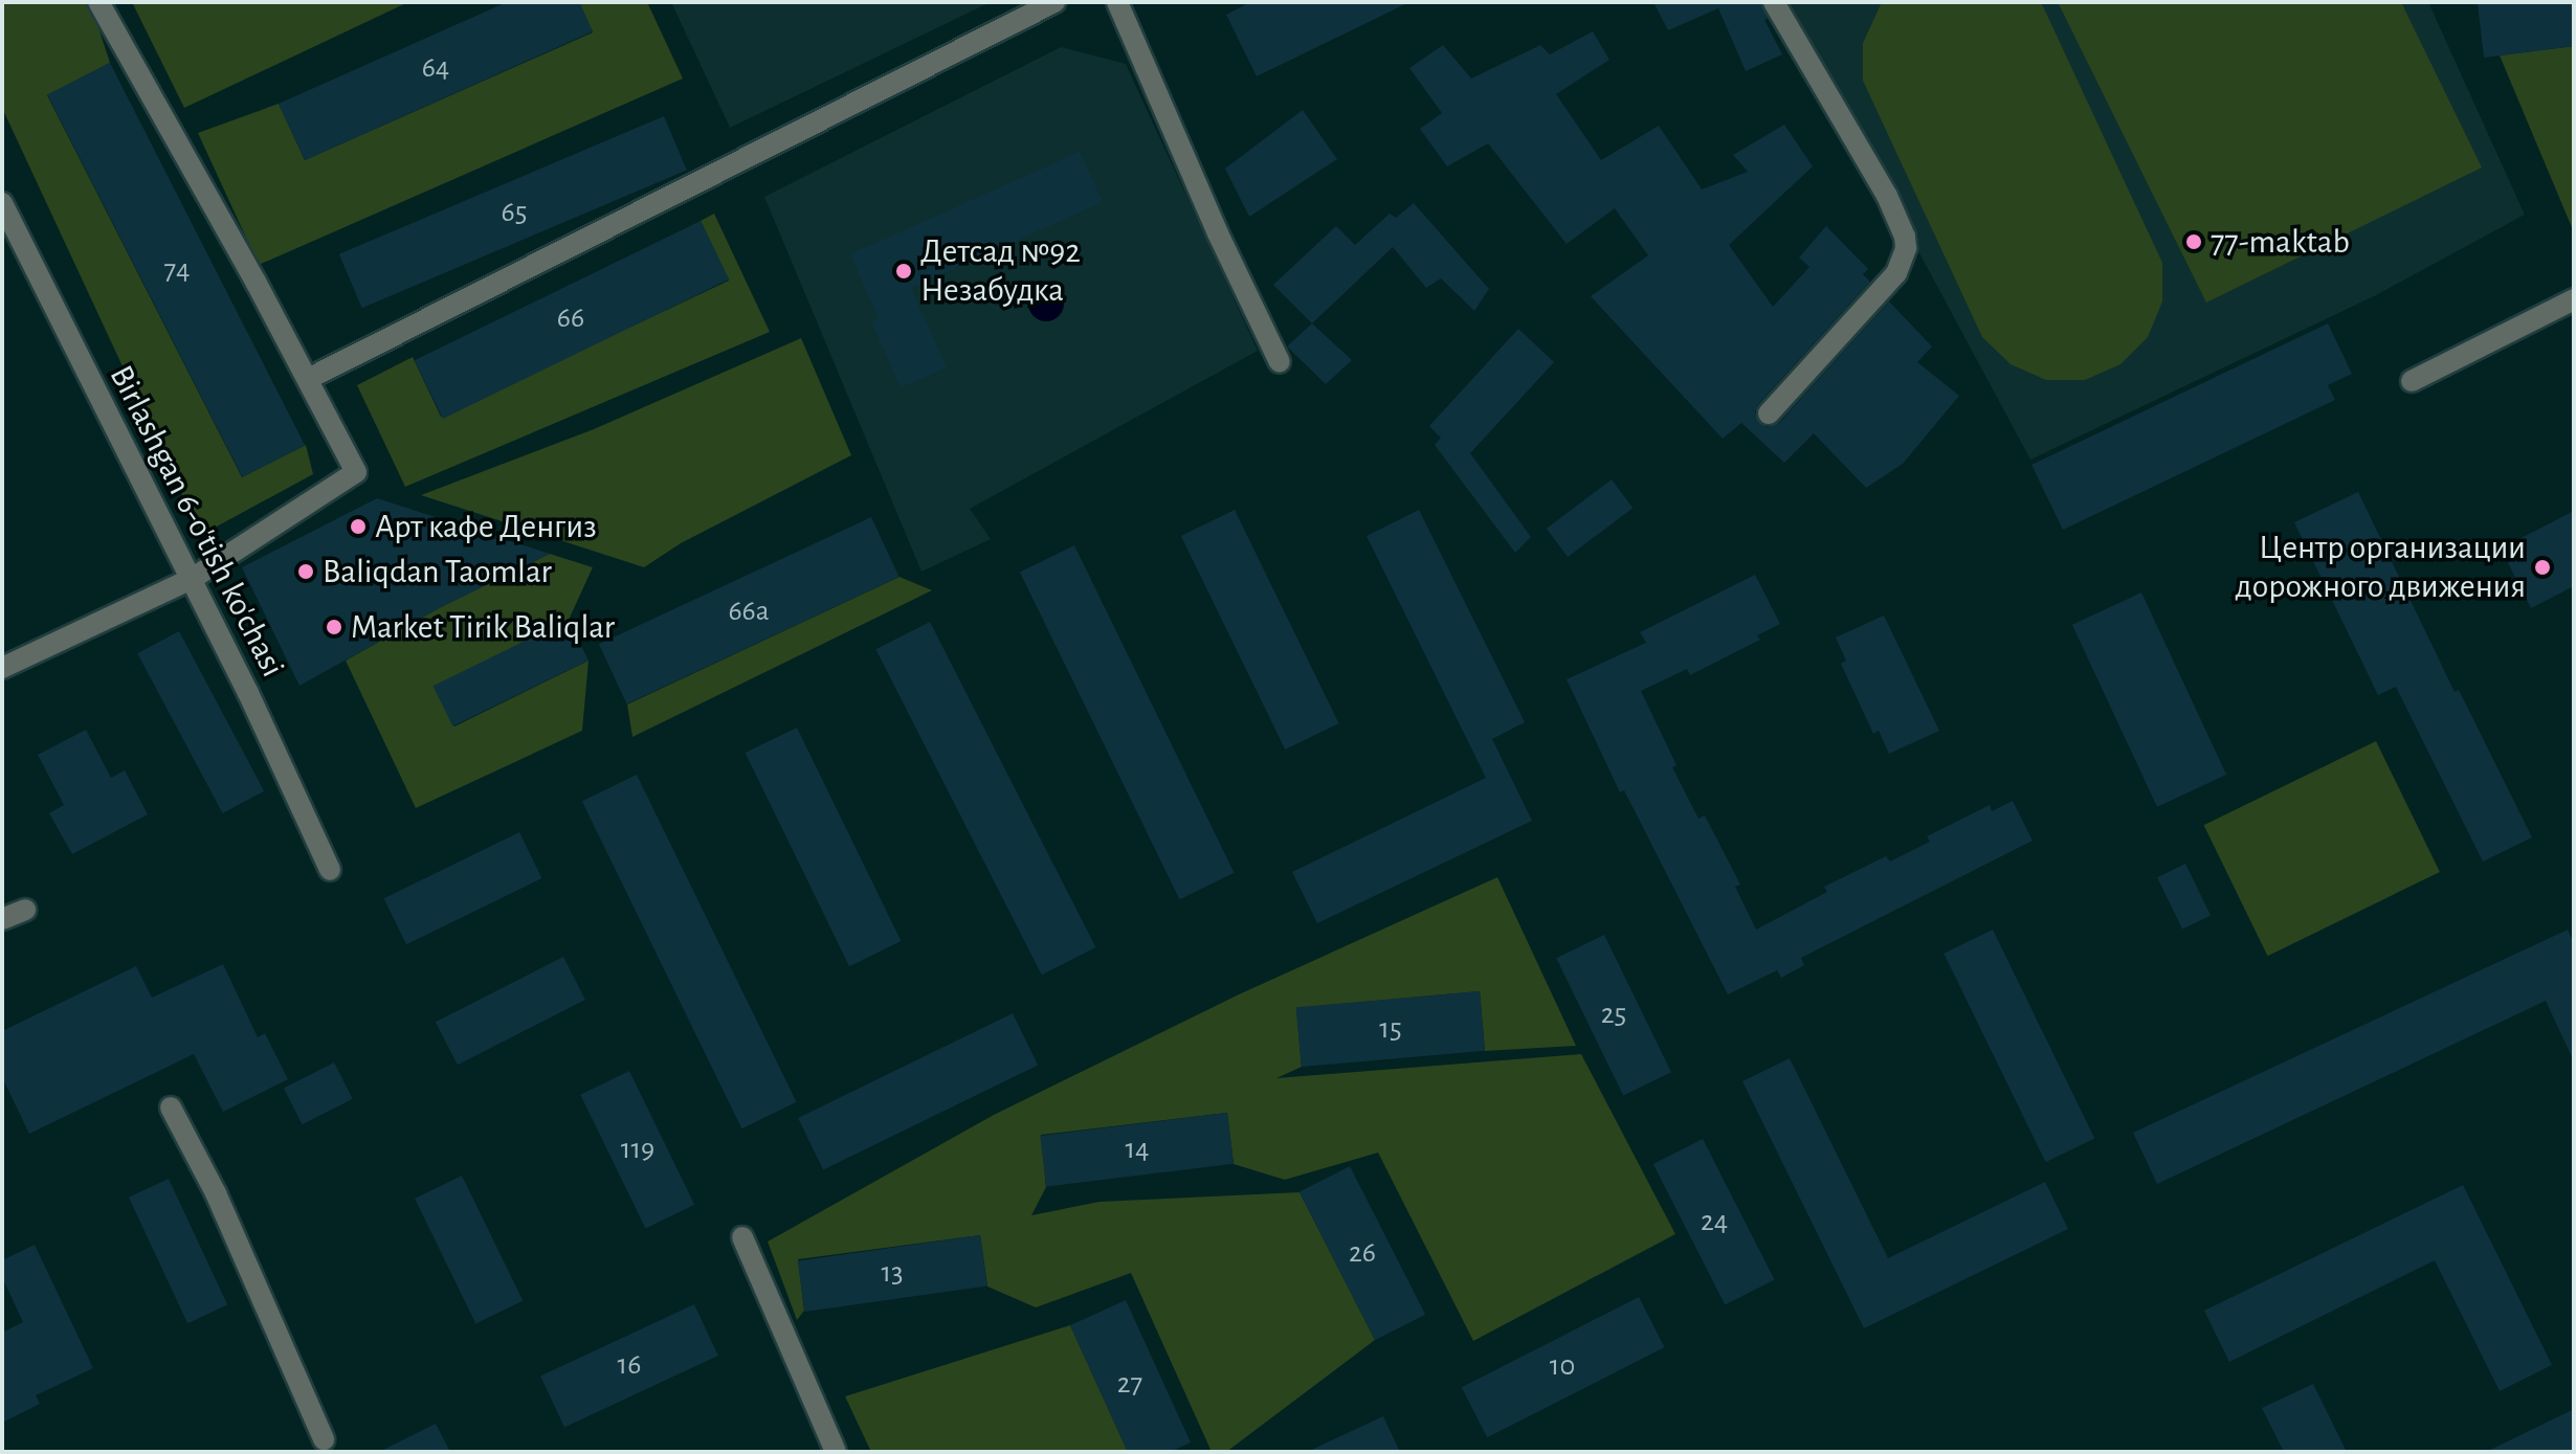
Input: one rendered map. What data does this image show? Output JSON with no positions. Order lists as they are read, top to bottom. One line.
{"streets":{"street":["Birlashgan 6-o'tish ko'chasi"]},"places":["77-maktab","Детсад №92 Незабудка","Арт кафе Денгиз","Центр организации дорожного движения","Baliqdan Taomlar","Market Tirik Baliqlar"],"house_numbers":["64","65","74","66","66а","25","15","119","14","24","26","13","16","10","27"]}
